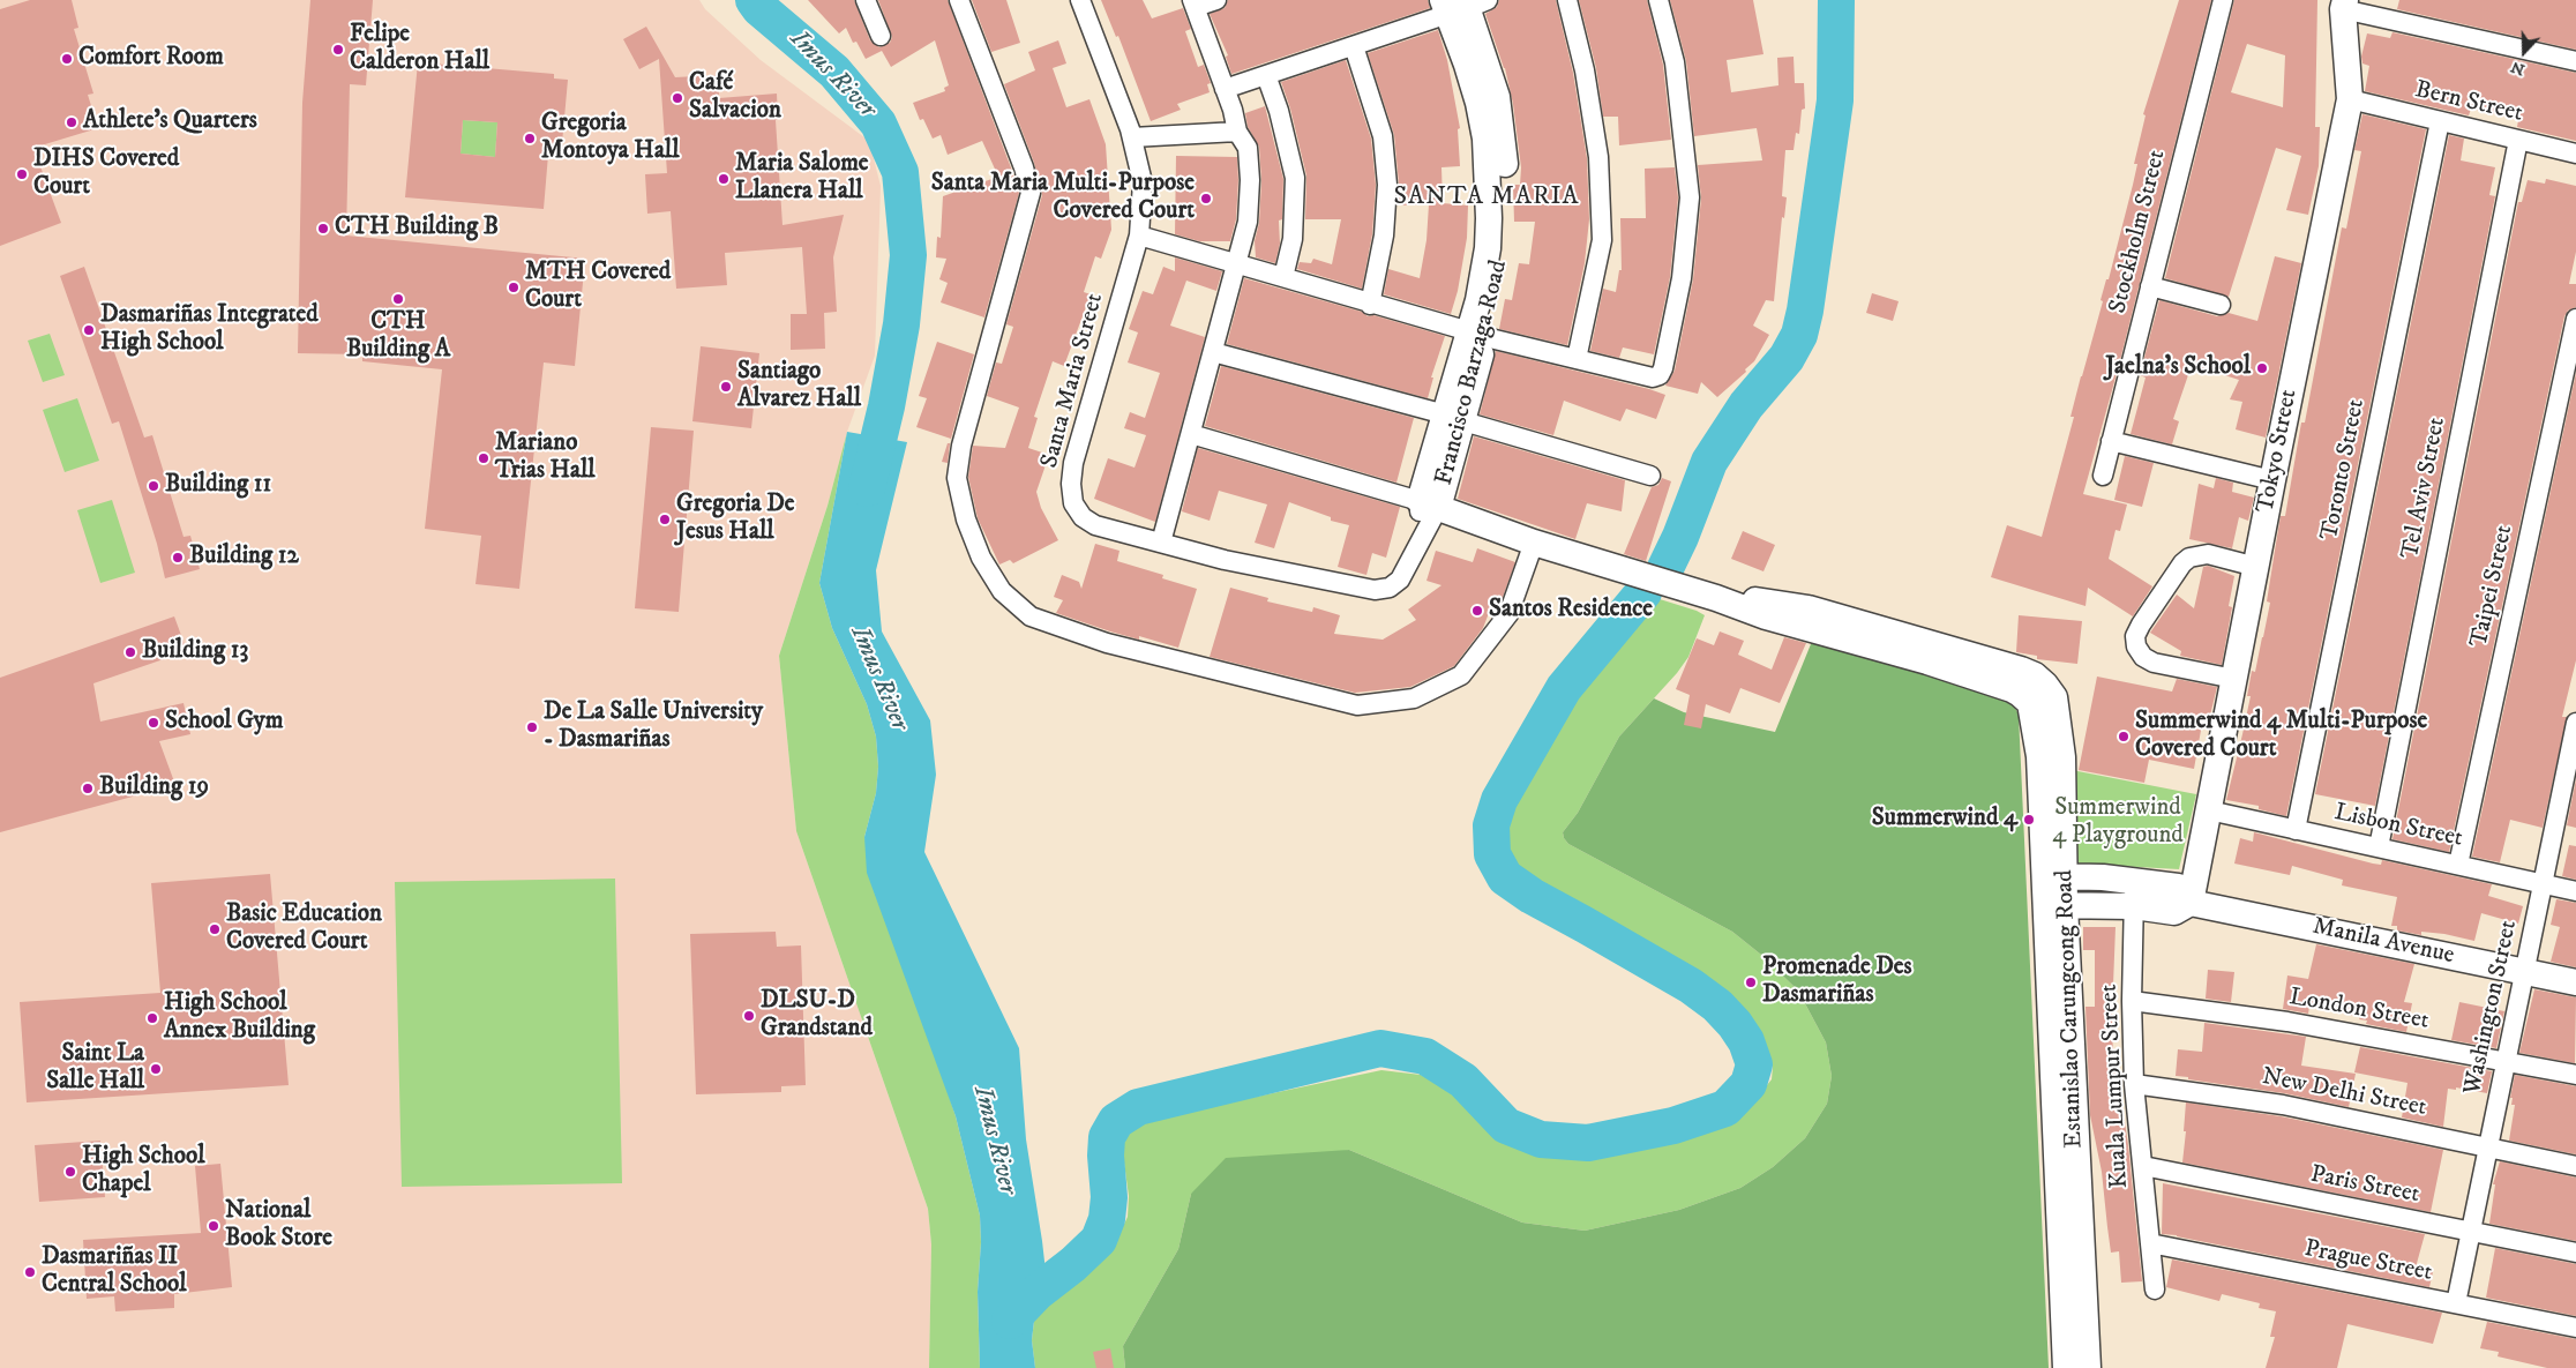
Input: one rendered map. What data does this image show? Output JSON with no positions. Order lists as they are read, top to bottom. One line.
{"streets":{"street":["Bern Street","Stockholm Street","Francisco Barzaga Road","Santa Maria Street","Tokyo Street","Toronto Street","Tel Aviv Street","Taipei Street","Lisbon Street","Manila Avenue","Washington Street","Estanislao Carungcong Road","London Street","Kuala Lumpur Street","New Delhi Street","Paris Street","Prague Street"]},"crossings":[["Bern Street","Tokyo Street"],["Bern Street","Toronto Street"],["Bern Street","Tel Aviv Street"],["Francisco Barzaga Road","Santa Maria Street"],["Francisco Barzaga Road","Estanislao Carungcong Road"],["Santa Maria Street","Estanislao Carungcong Road"],["Tokyo Street","Lisbon Street"],["Tokyo Street","Manila Avenue"],["Toronto Street","Lisbon Street"],["Tel Aviv Street","Lisbon Street"],["Taipei Street","Lisbon Street"],["Lisbon Street","Washington Street"],["Manila Avenue","Washington Street"],["Manila Avenue","Estanislao Carungcong Road"],["Manila Avenue","Kuala Lumpur Street"],["Washington Street","London Street"],["Washington Street","New Delhi Street"],["Washington Street","Paris Street"],["Washington Street","Prague Street"],["London Street","Kuala Lumpur Street"],["Kuala Lumpur Street","New Delhi Street"],["Kuala Lumpur Street","Paris Street"],["Kuala Lumpur Street","Prague Street"]],"districts":["SANTA MARIA"],"water":["Imus River"],"parks":["Summerwind 4 Playground"],"places":["Felipe Calderon Hall","Comfort Room","Café Salvacion","Athlete's Quarters","Gregoria Montoya Hall","DIHS Covered Court","Maria Salome Llanera Hall","Santa Maria Multi-Purpose Covered Court","CTH Building B","MTH Covered Court","CTH Building A","Dasmariñas Integrated High School","Jaelna's School","Santiago Alvarez Hall","Mariano Trias Hall","Building 11","Gregoria De Jesus Hall","Building 12","Santos Residence","Building 13","School Gym","De La Salle University - Dasmariñas","Summerwind 4 Multi-Purpose Covered Court","Building 19","Summerwind 4","Basic Education Covered Court","Promenade Des Dasmariñas","DLSU-D Grandstand","High School Annex Building","Saint La Salle Hall","High School Chapel","National Book Store","Dasmariñas II Central School"],"north":"bottom"}
